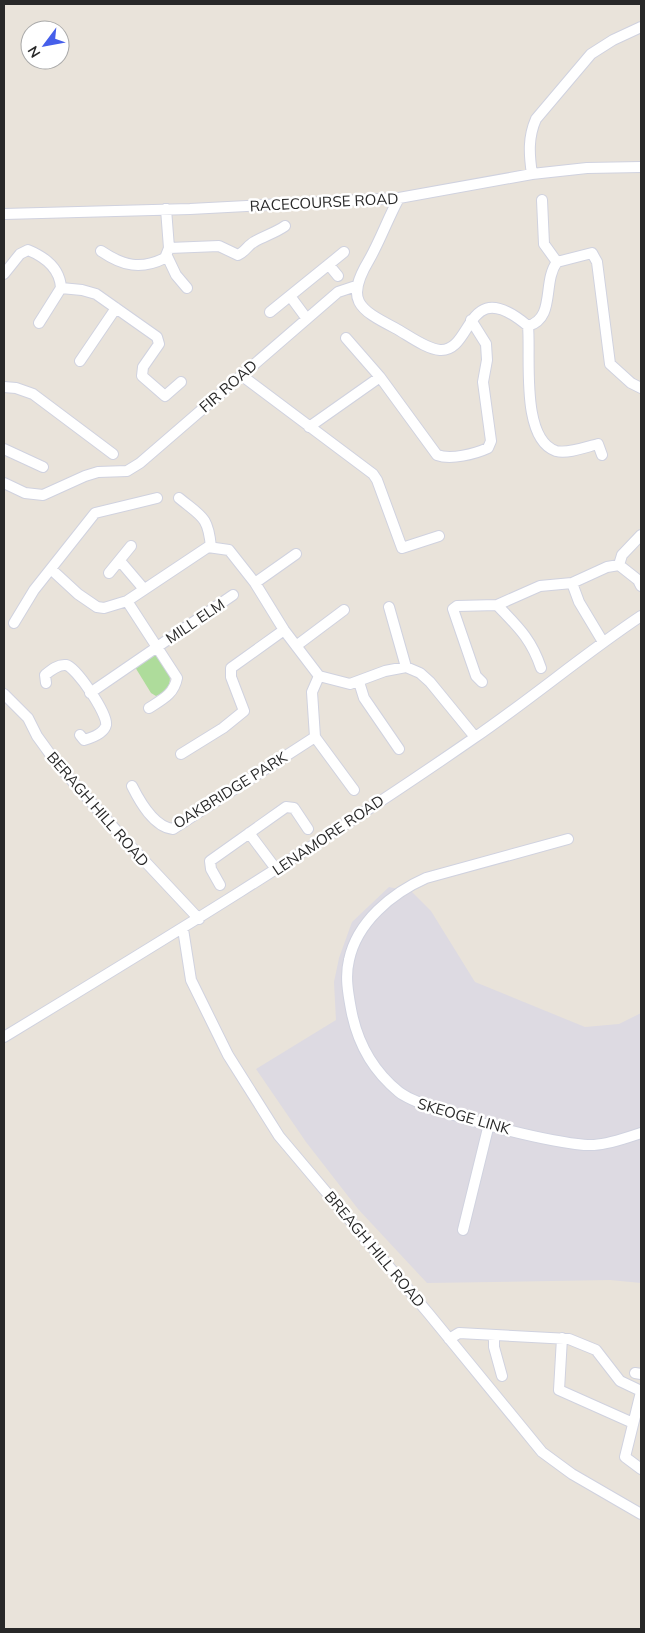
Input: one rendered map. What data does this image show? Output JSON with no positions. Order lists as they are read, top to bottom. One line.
{"streets":{"street":["RACECOURSE ROAD","FIR ROAD","MILL ELM","OAKBRIDGE PARK","BERAGH HILL ROAD","LENAMORE ROAD","SKEOGE LINK","BREAGH HILL ROAD"]},"crossings":[["BERAGH HILL ROAD","LENAMORE ROAD"],["LENAMORE ROAD","BREAGH HILL ROAD"]],"north":"bottom left"}
